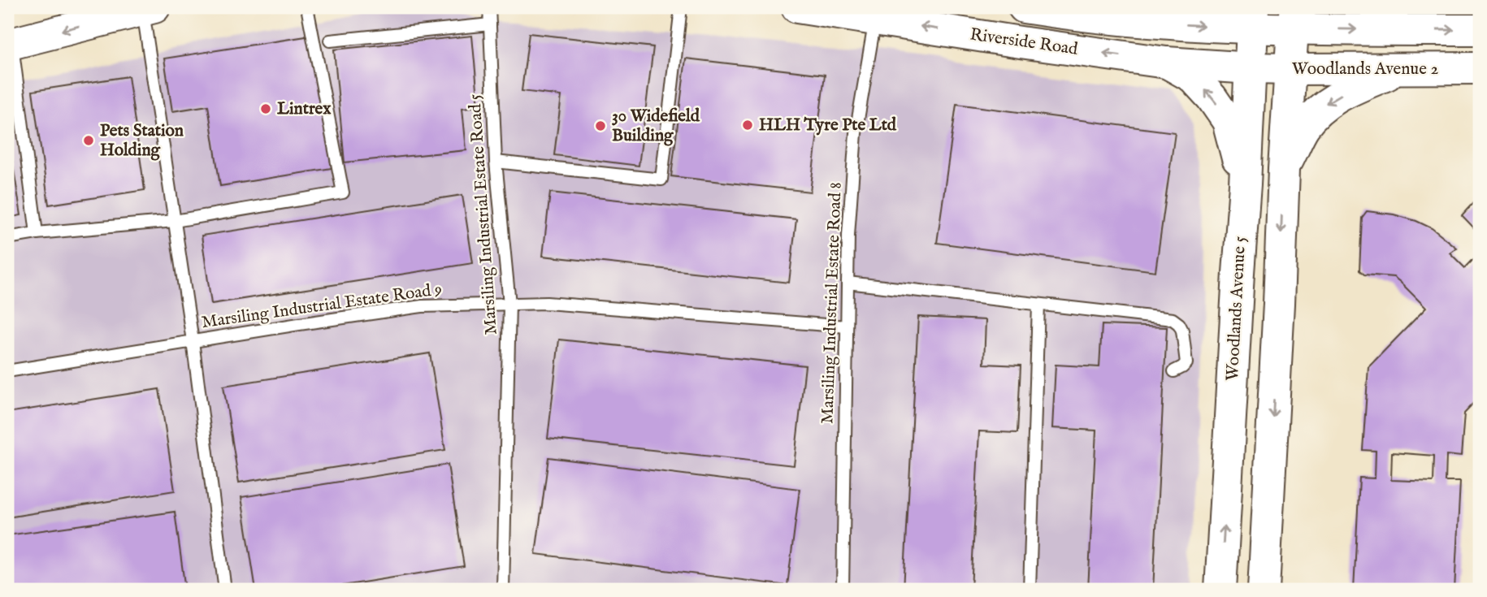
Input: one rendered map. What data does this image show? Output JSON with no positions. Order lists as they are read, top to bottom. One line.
{"streets":{"main road":["Riverside Road","Woodlands Avenue 2","Woodlands Avenue 5"],"lane":["Marsiling Industrial Estate Road 5","Marsiling Industrial Estate Road 8","Marsiling Industrial Estate Road 9"]},"crossings":[["Riverside Road","Woodlands Avenue 2"],["Riverside Road","Marsiling Industrial Estate Road 8"],["Riverside Road","Woodlands Avenue 5"],["Woodlands Avenue 2","Woodlands Avenue 5"],["Marsiling Industrial Estate Road 5","Marsiling Industrial Estate Road 9"],["Marsiling Industrial Estate Road 8","Marsiling Industrial Estate Road 9"]],"places":["Lintrex","HLH Tyre Pte Ltd","30 Widefield Building","Pets Station Holding"]}
